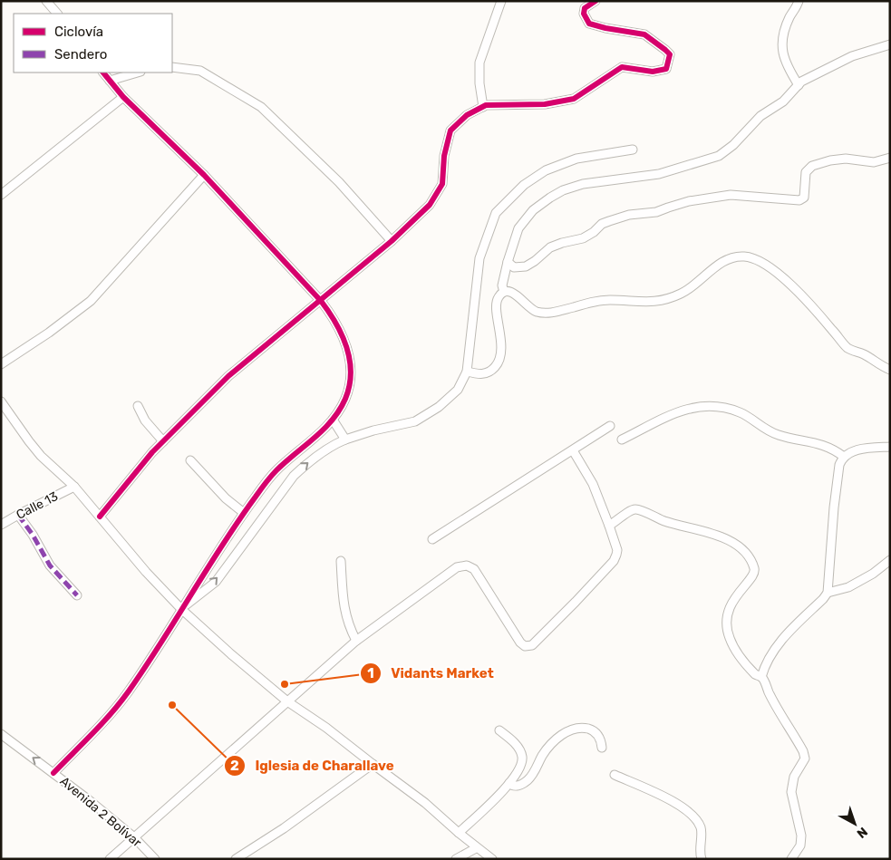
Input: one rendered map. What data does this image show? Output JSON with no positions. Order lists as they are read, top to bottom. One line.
{"streets":{"street":["Calle 13","Avenida 2 Bolívar"]},"places":["Vidants Market","Iglesia de Charallave"],"legend":["Ciclovía","Sendero"],"north":"bottom right"}
